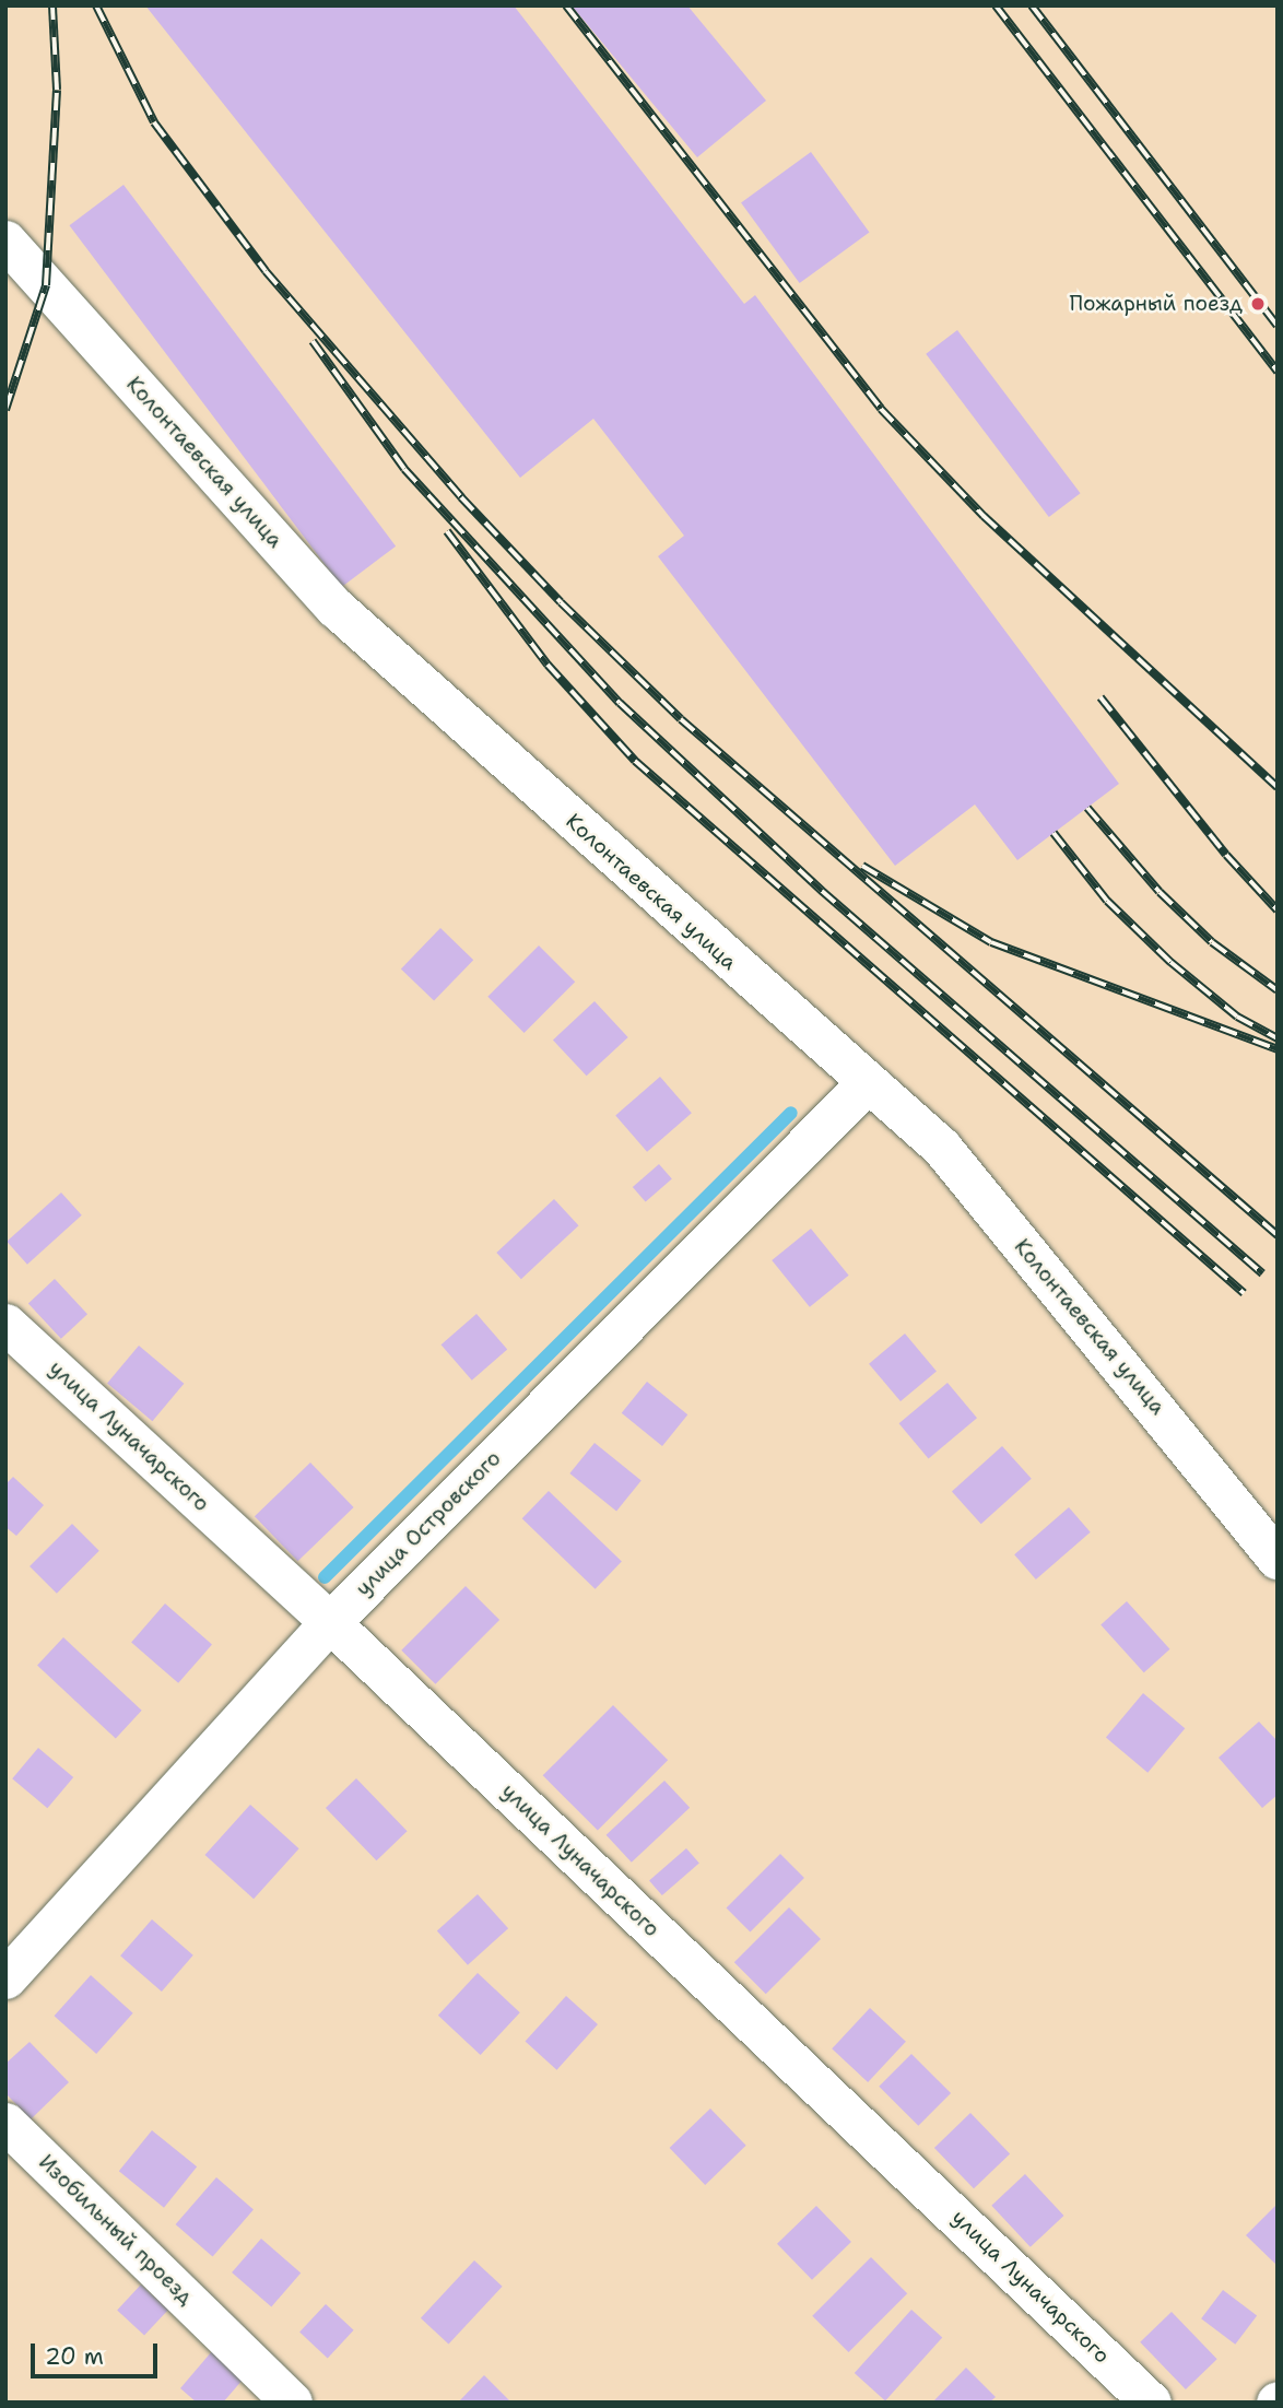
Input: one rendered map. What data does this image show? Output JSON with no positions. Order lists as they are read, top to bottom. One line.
{"streets":{"street":["Колонтаевская улица","улица Луначарского","улица Островского","Изобильный проезд"]},"crossings":[["Колонтаевская улица","улица Островского"],["улица Луначарского","улица Островского"]],"places":["Пожарный поезд"],"scale_bar":"20 m"}
